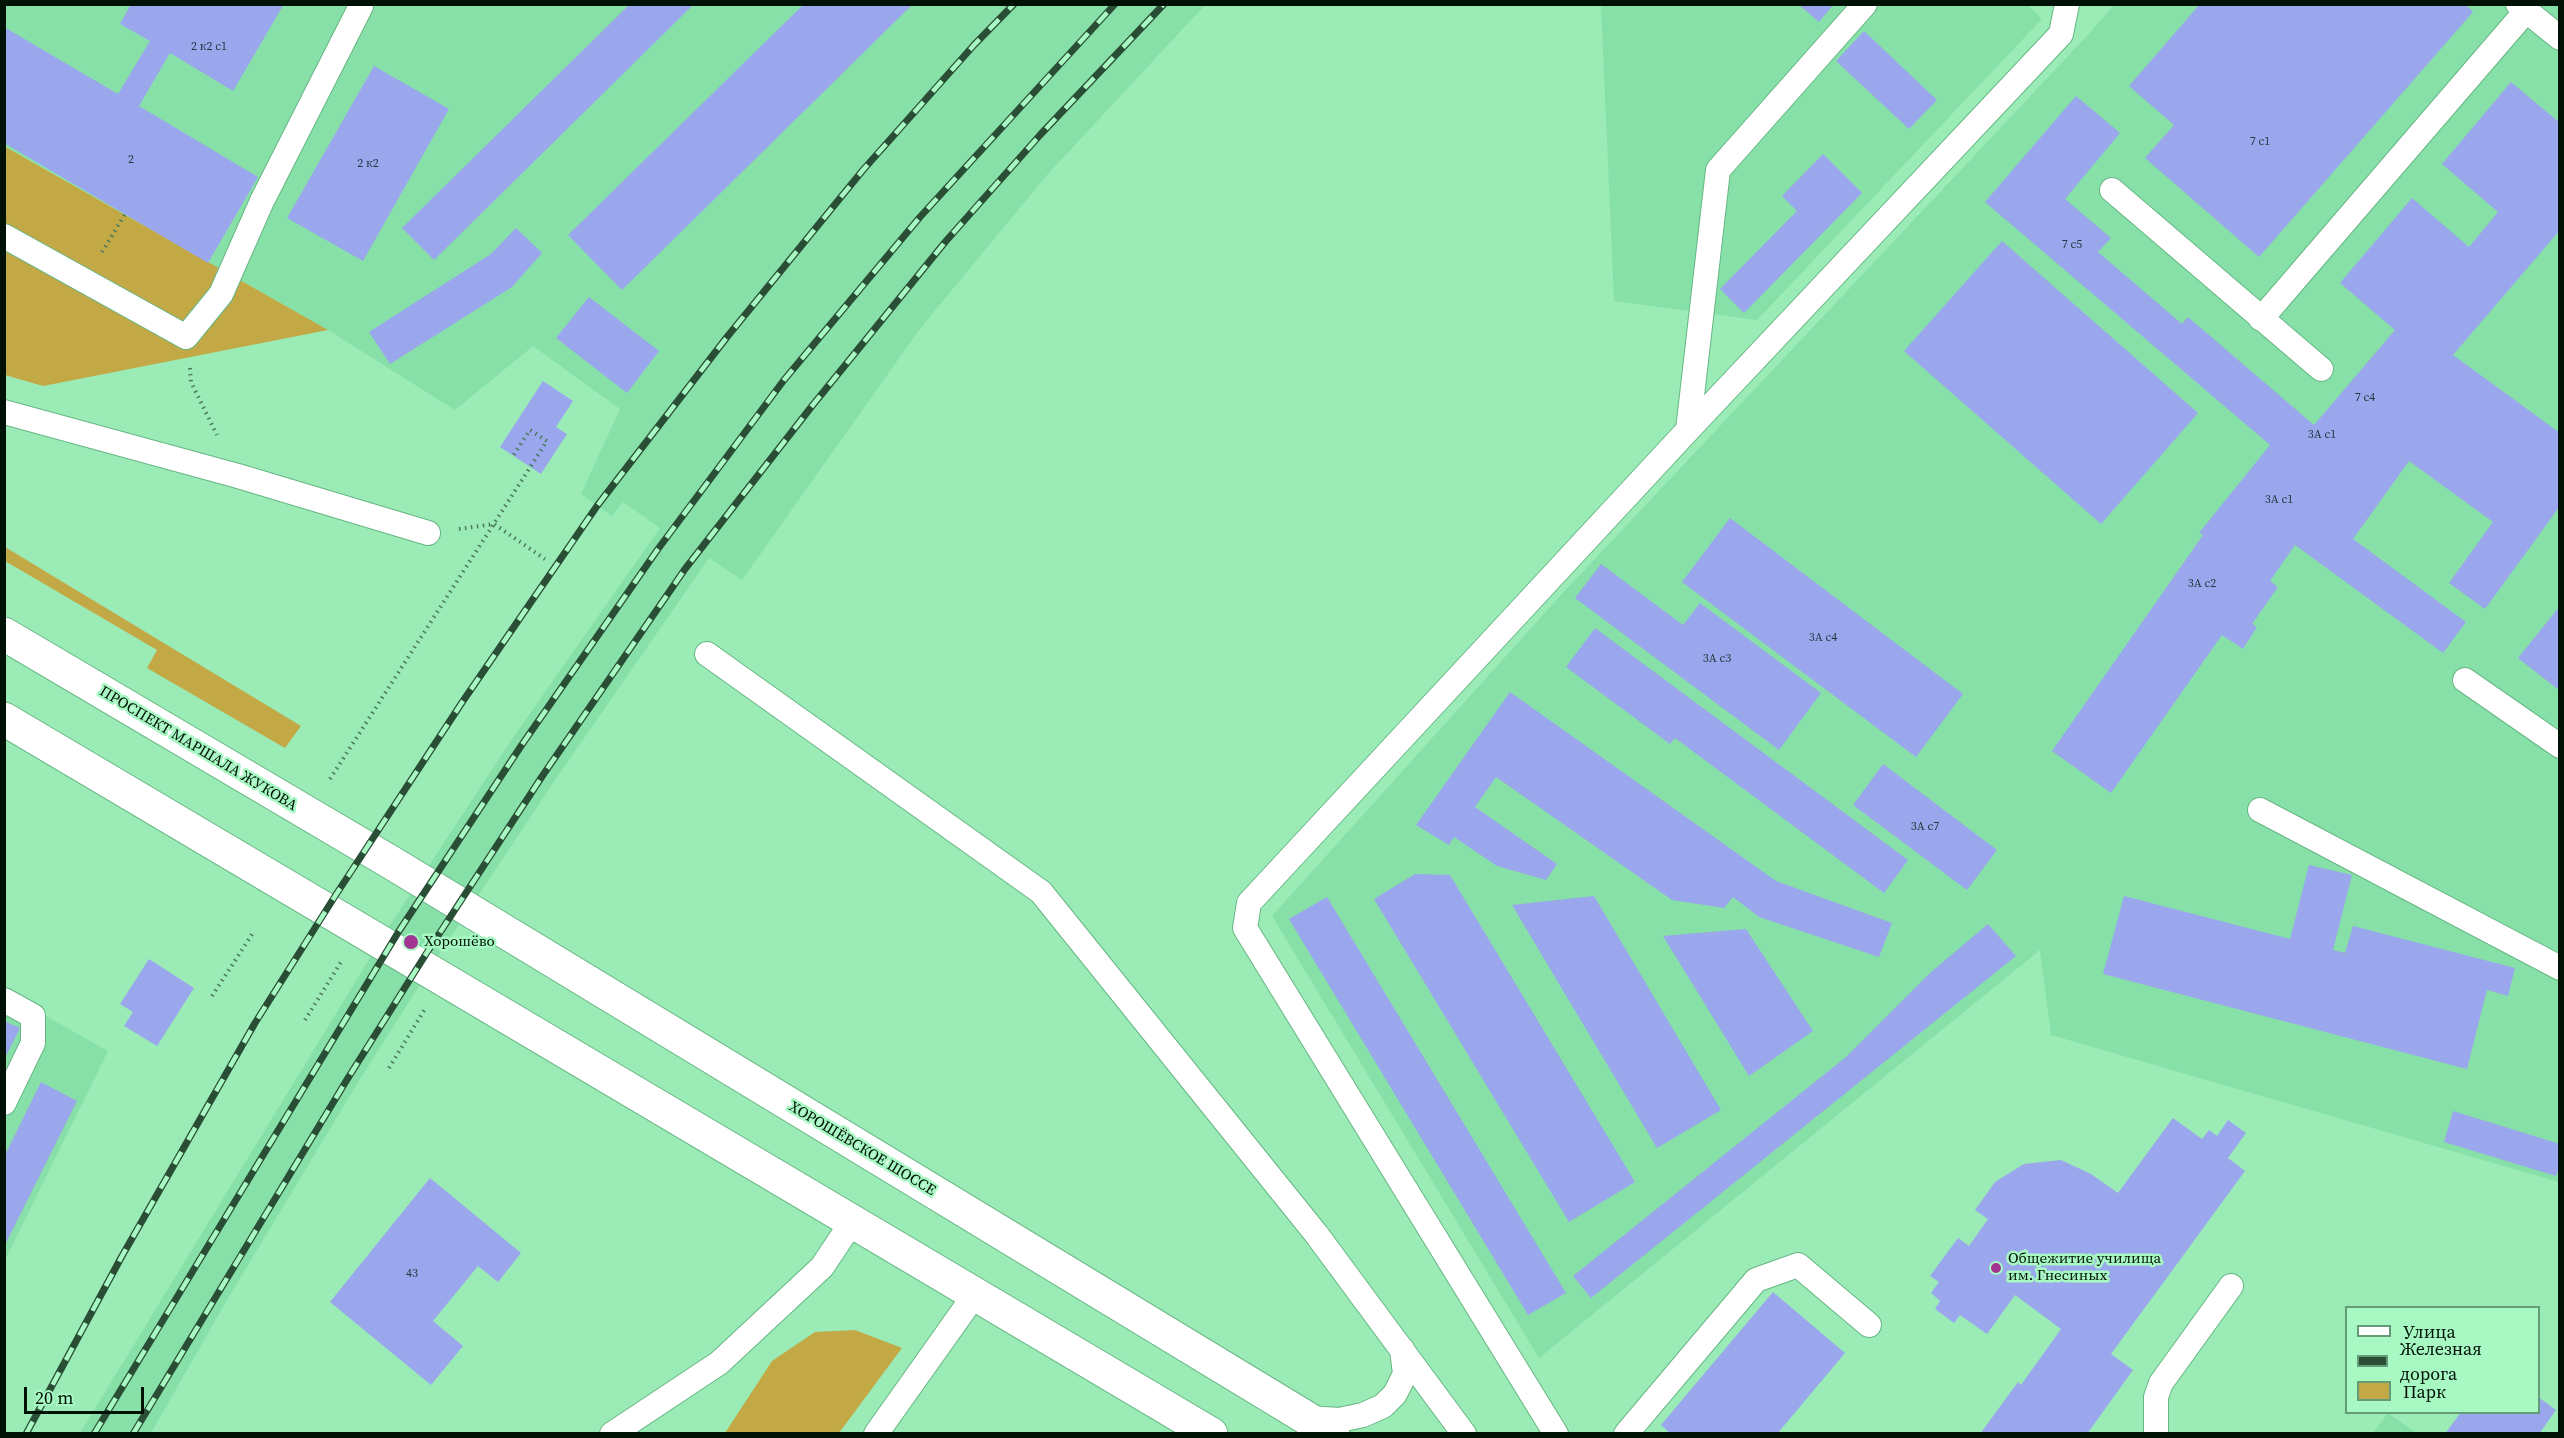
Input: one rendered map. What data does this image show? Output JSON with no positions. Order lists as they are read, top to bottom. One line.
{"streets":{"main road":["ПРОСПЕКТ МАРШАЛА ЖУКОВА","ХОРОШЁВСКОЕ ШОССЕ"]},"crossings":[["ПРОСПЕКТ МАРШАЛА ЖУКОВА","ХОРОШЁВСКОЕ ШОССЕ"]],"places":["Хорошёво","Общежитие училища им. Гнесиных"],"house_numbers":["2 к2 c1","7 с1","2","2 к2","7 с5","7 с4","3А с1","3А с1","3А с2","3А с4","3А с3","3А с7","43"],"legend":["Улица","Железная дорога","Парк"],"scale_bar":"20 m"}
